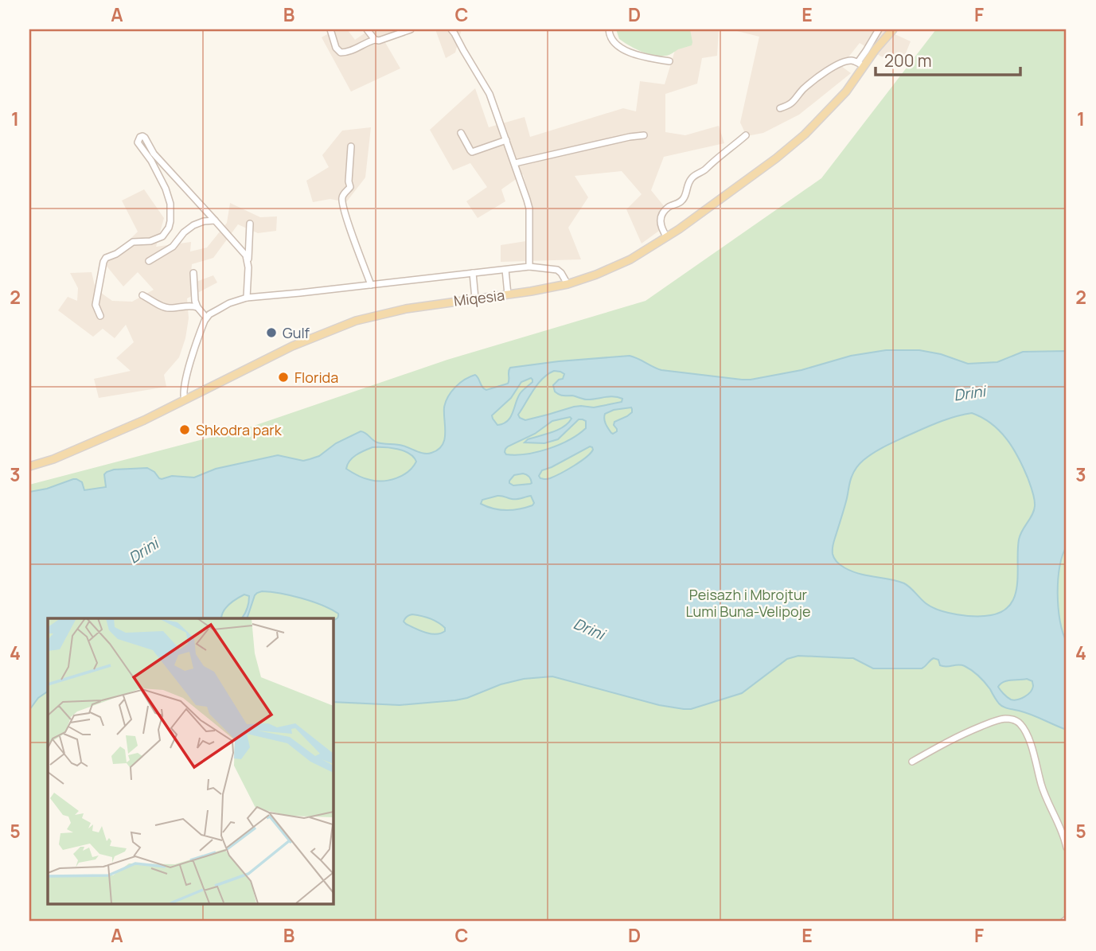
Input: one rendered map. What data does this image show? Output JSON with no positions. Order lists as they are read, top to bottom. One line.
{"streets":{"main road":["Miqesia"]},"water":["Drini"],"parks":["Peisazh i Mbrojtur Lumi Buna-Velipoje"],"places":["Gulf","Florida","Shkodra park"],"scale_bar":"200 m","grid":{"columns":["A","B","C","D","E","F"],"rows":["1","2","3","4","5"]}}
